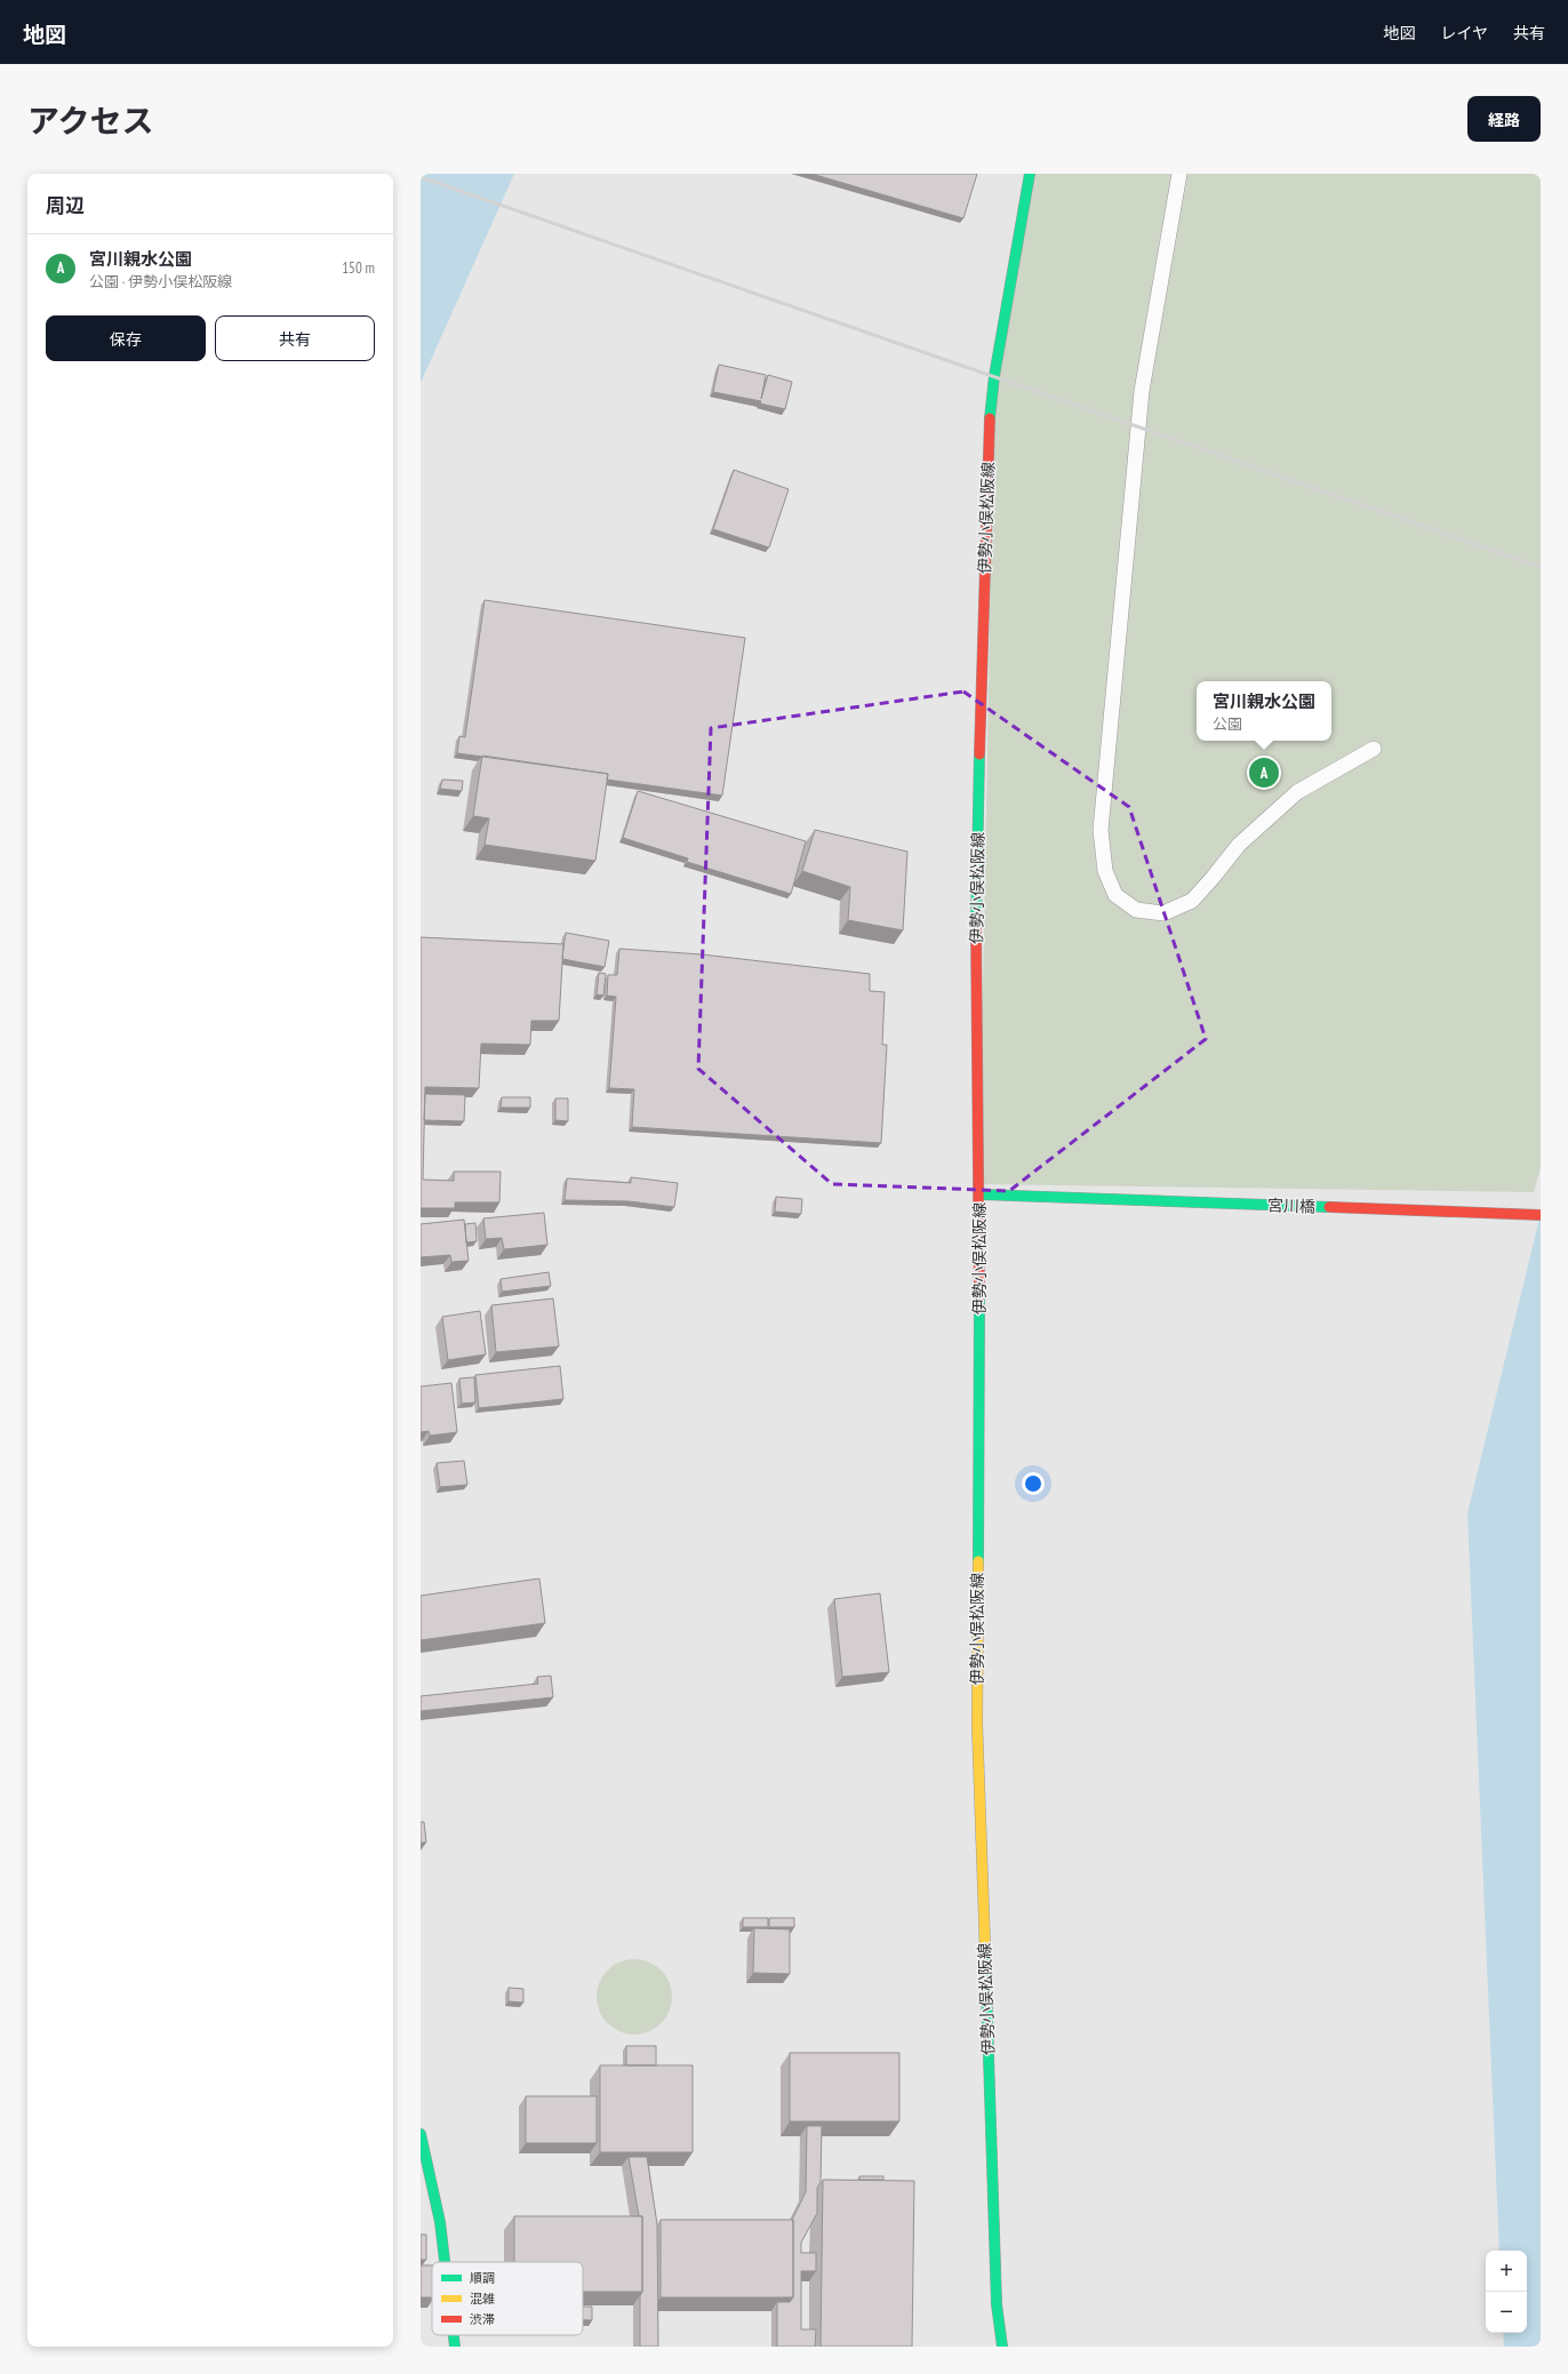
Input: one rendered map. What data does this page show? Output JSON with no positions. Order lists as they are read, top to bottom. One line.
{"streets":{"main road":["伊勢小俣松阪線","宮川橋"]},"crossings":[["伊勢小俣松阪線","宮川橋"]],"legend":["順調","混雑","渋滞"],"page":{"header":"地図","nav":["地図","レイヤ","共有"],"title":"アクセス","buttons":["経路",["保存","共有"]],"heading":"周辺","list":[{"mark":"A","name":"宮川親水公園","note":"公園 · 伊勢小俣松阪線","value":"150 m"}],"popup":["宮川親水公園","公園"],"pins":"A","map_buttons":["+","−"]}}
